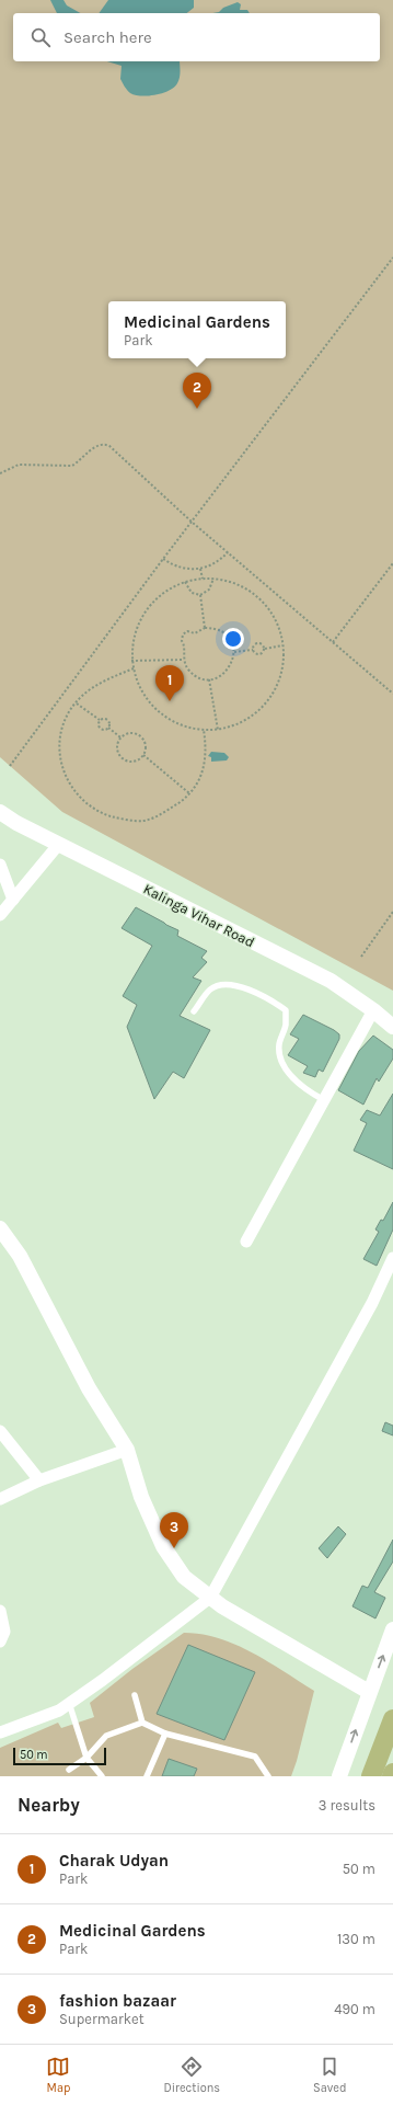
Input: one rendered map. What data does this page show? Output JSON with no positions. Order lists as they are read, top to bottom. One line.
{"streets":{"street":["Kalinga Vihar Road"]},"scale_bar":"50 m","page":{"search":"Search here","popup":["Medicinal Gardens","Park"],"pins":["2","1","3"],"scale":"50 m","heading":["Nearby","3 results"],"list":[{"mark":"1","name":"Charak Udyan","note":"Park","value":"50 m"},{"mark":"2","name":"Medicinal Gardens","note":"Park","value":"130 m"},{"mark":"3","name":"fashion bazaar","note":"Supermarket","value":"490 m"}],"nav":["Map","Directions","Saved"]}}
